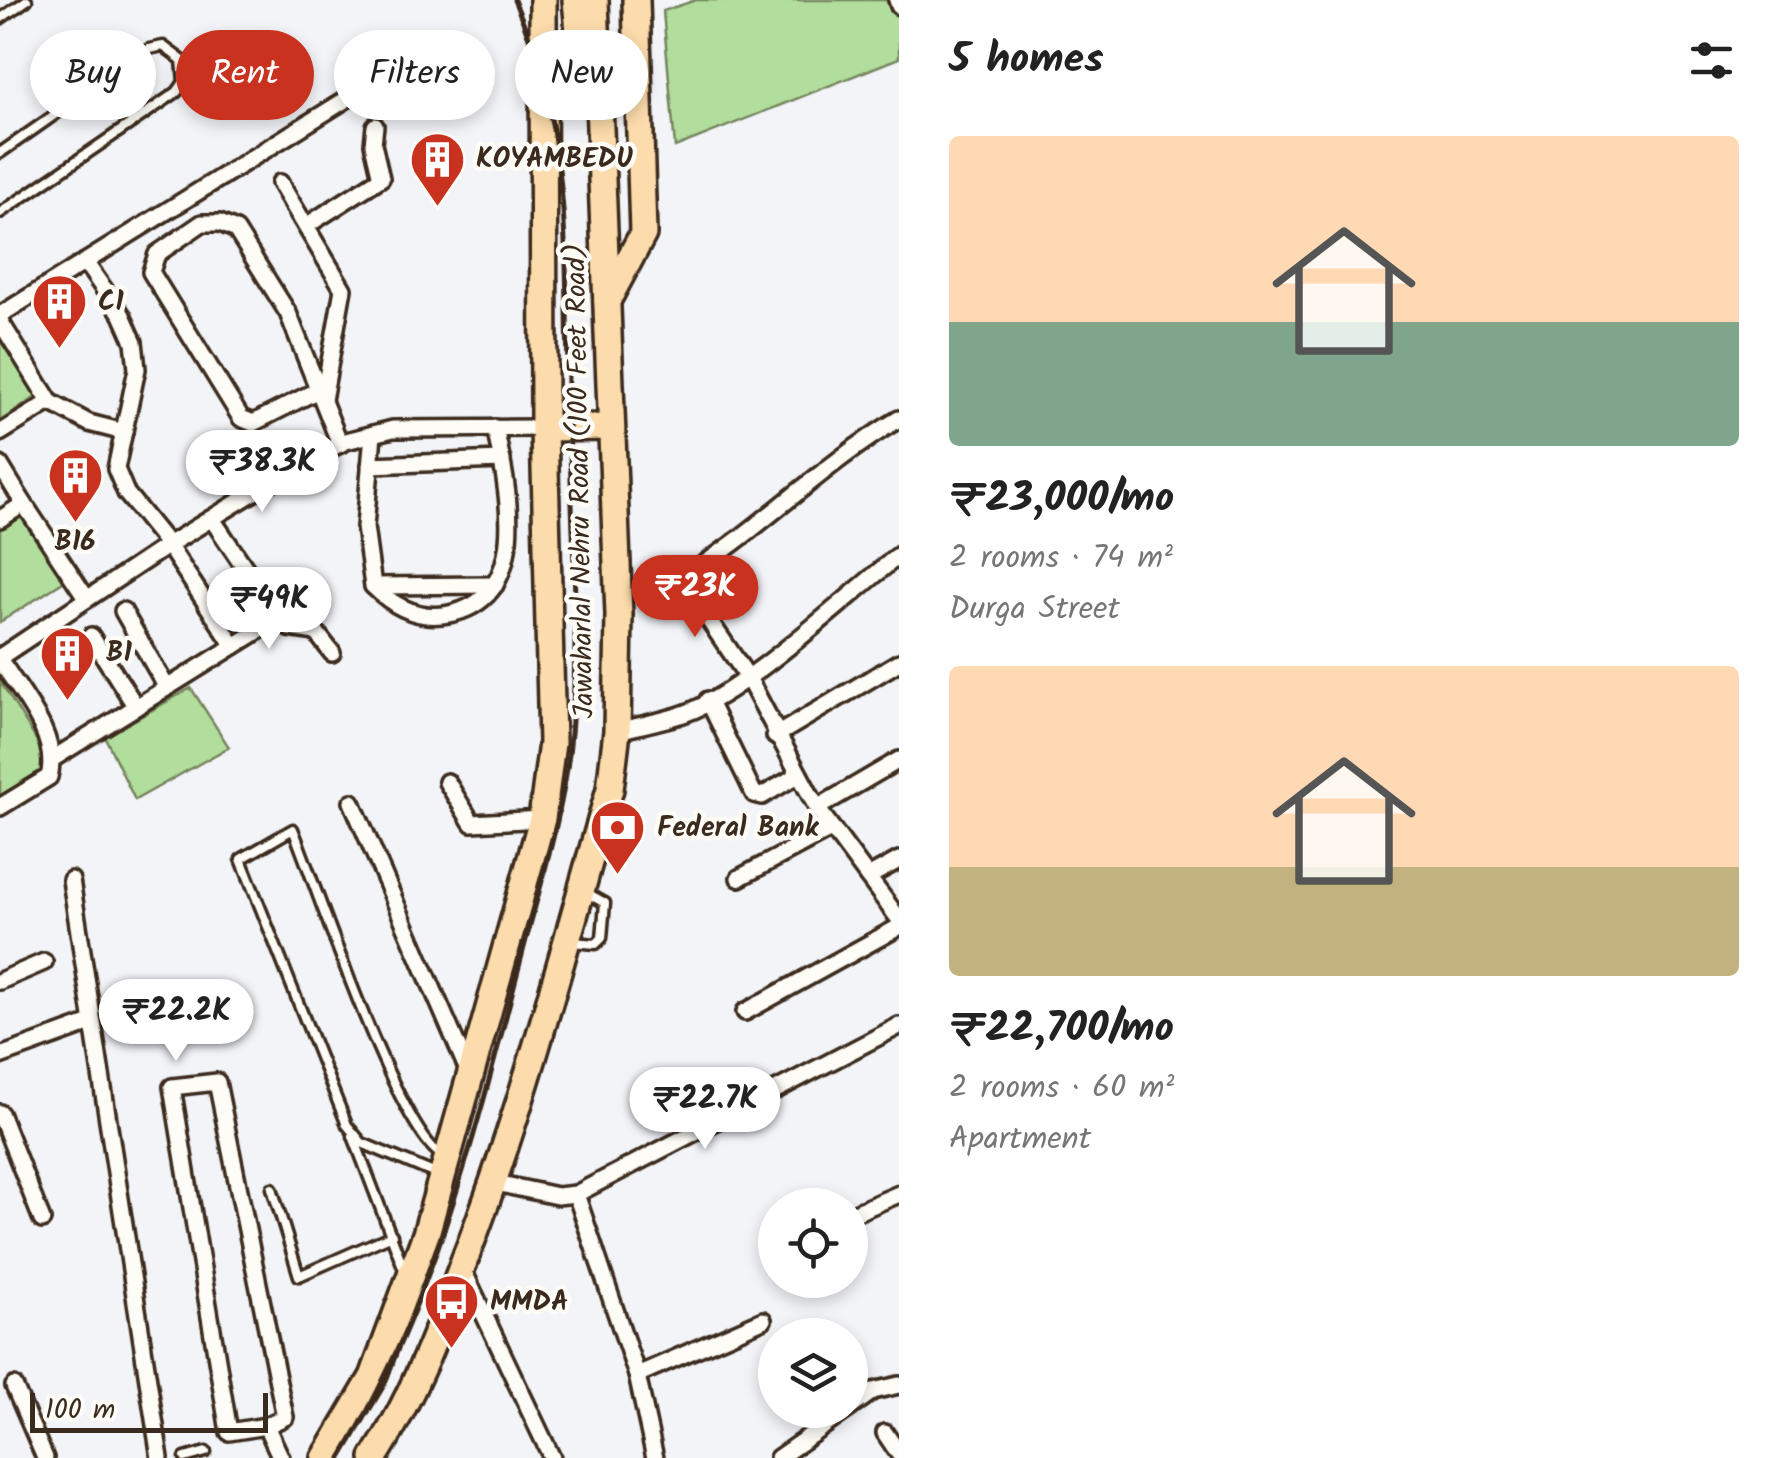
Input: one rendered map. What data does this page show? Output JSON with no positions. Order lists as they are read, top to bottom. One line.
{"streets":{"main road":["Jawaharlal Nehru Road (100 Feet Road)"]},"places":{"building":["KOYAMBEDU","C1","B16","B1"],"bank":["Federal Bank"],"bus stop":["MMDA"]},"scale_bar":"100 m","page":{"heading":"5 homes","chip":["Buy","Rent","Filters","New"],"list":[{"name":"₹23,000/mo","note":"2 rooms · 74 m² · Durga Street"},{"name":"₹22,700/mo","note":"2 rooms · 60 m² · Apartment"}],"price":["₹38.3K","₹23K","₹49K","₹22.2K","₹22.7K"],"scale":"100 m"}}
